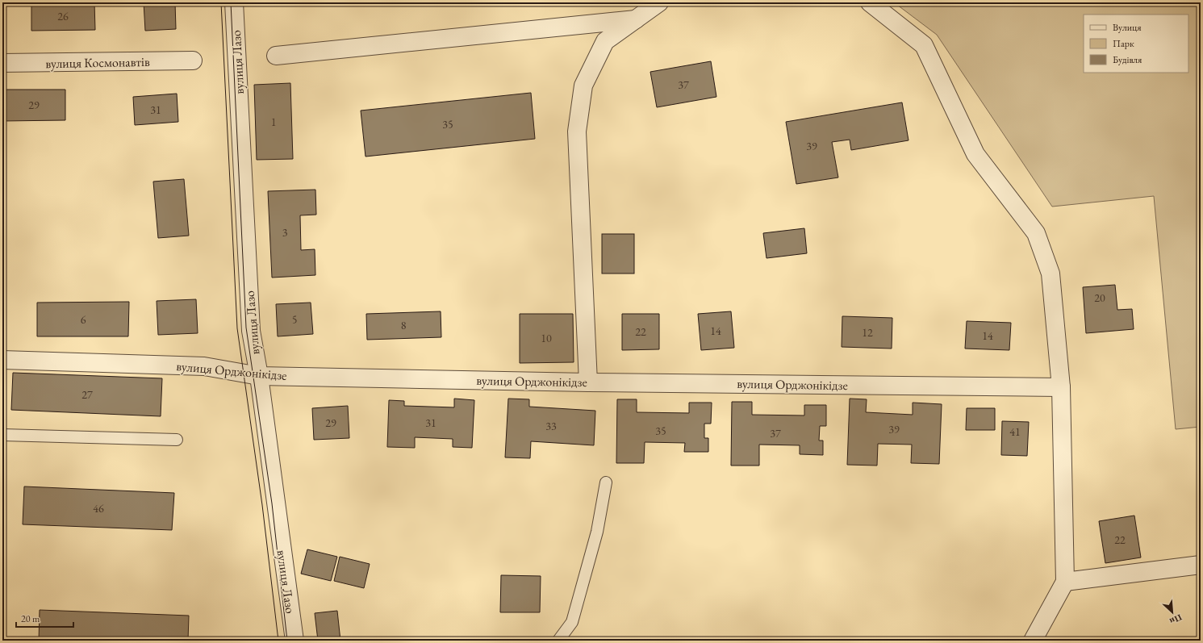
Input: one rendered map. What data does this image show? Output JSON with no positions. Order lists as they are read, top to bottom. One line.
{"streets":{"street":["вулиця Космонавтів","вулиця Лазо","вулиця Орджонікідзе"]},"crossings":[["вулиця Лазо","вулиця Орджонікідзе"]],"house_numbers":["26","37","29","31","1","35","39","3","20","6","5","8","14","22","12","14","10","27","29","31","33","39","35","41","37","46","22"],"legend":["Вулиця","Парк","Будівля"],"scale_bar":"20 m","north":"bottom right"}
